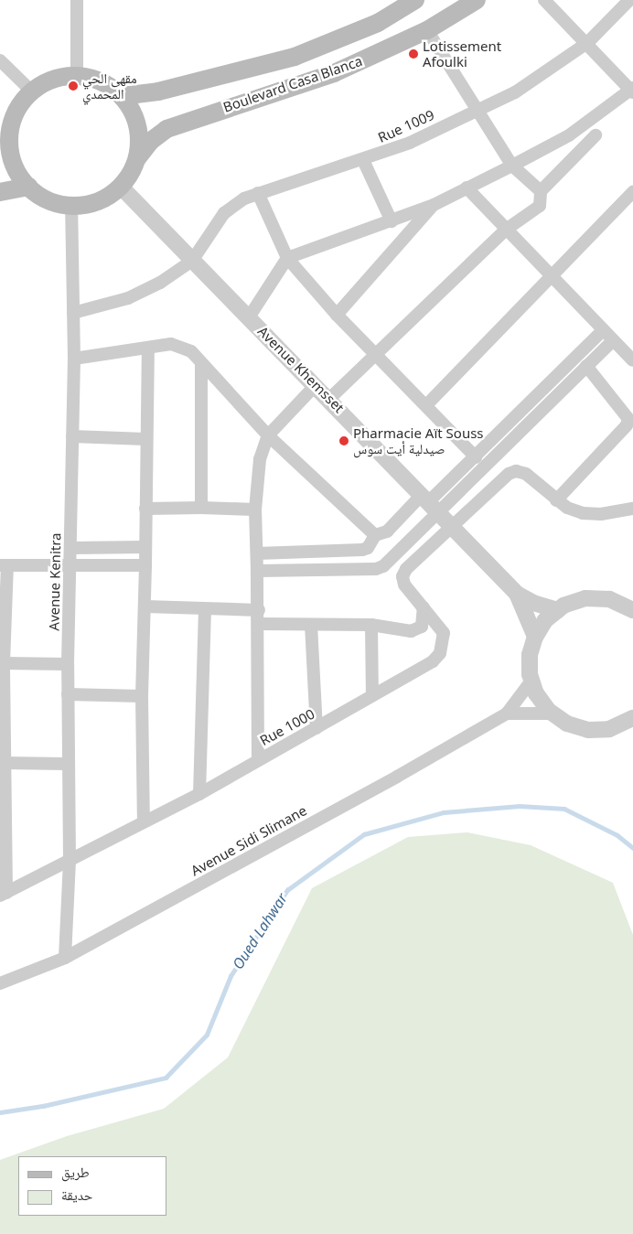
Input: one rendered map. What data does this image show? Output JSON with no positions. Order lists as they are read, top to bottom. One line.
{"streets":{"main road":["Boulevard Casa Blanca"],"street":["Rue 1009","Avenue Khemsset","Avenue Kenitra","Rue 1000","Avenue Sidi Slimane"]},"crossings":[["Boulevard Casa Blanca","Avenue Khemsset"],["Boulevard Casa Blanca","Avenue Kenitra"],["Rue 1009","Avenue Khemsset"],["Avenue Khemsset","Avenue Kenitra"],["Avenue Khemsset","Rue 1000"],["Avenue Kenitra","Rue 1000"],["Avenue Kenitra","Avenue Sidi Slimane"]],"water":["Oued Lahwar"],"places":["Lotissement Afoulki","مقهى الحي المحمدي","Pharmacie Aït Souss صيدلية أيت سوس"],"legend":["طريق","حديقة"]}
